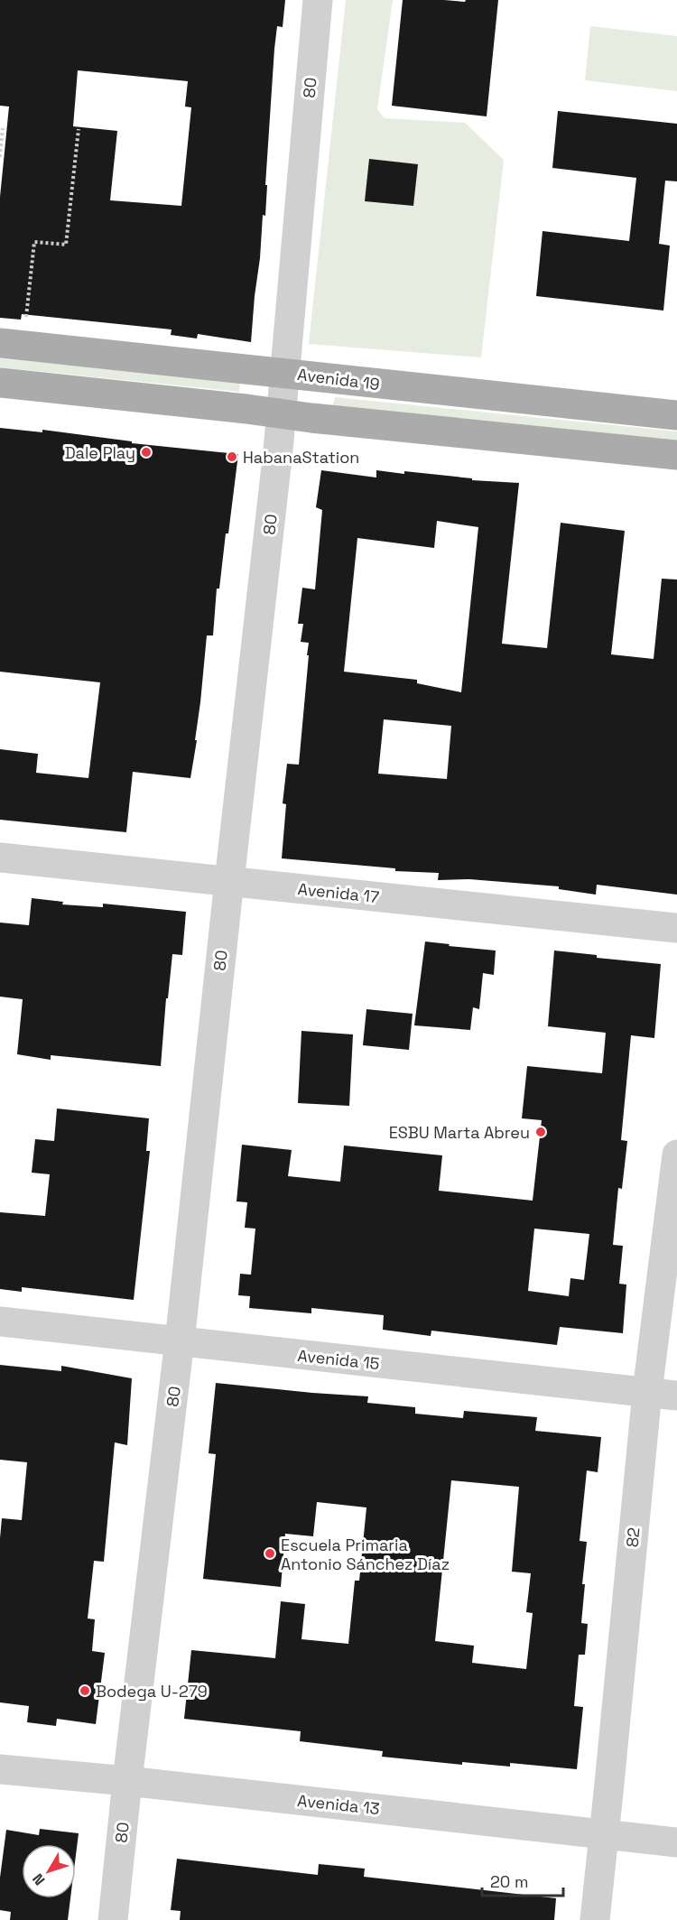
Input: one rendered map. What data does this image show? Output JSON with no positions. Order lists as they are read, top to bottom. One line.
{"streets":{"main road":["Avenida 19"],"street":["80","Avenida 17","Avenida 15","82","Avenida 13"]},"crossings":[["80","Avenida 19"],["80","Avenida 17"],["80","Avenida 15"],["80","Avenida 13"],["Avenida 15","82"],["82","Avenida 13"]],"places":["Dale Play","HabanaStation","ESBU Marta Abreu","Escuela Primaria Antonio Sánchez Díaz","Bodega U-279"],"scale_bar":"20 m","north":"bottom left"}
